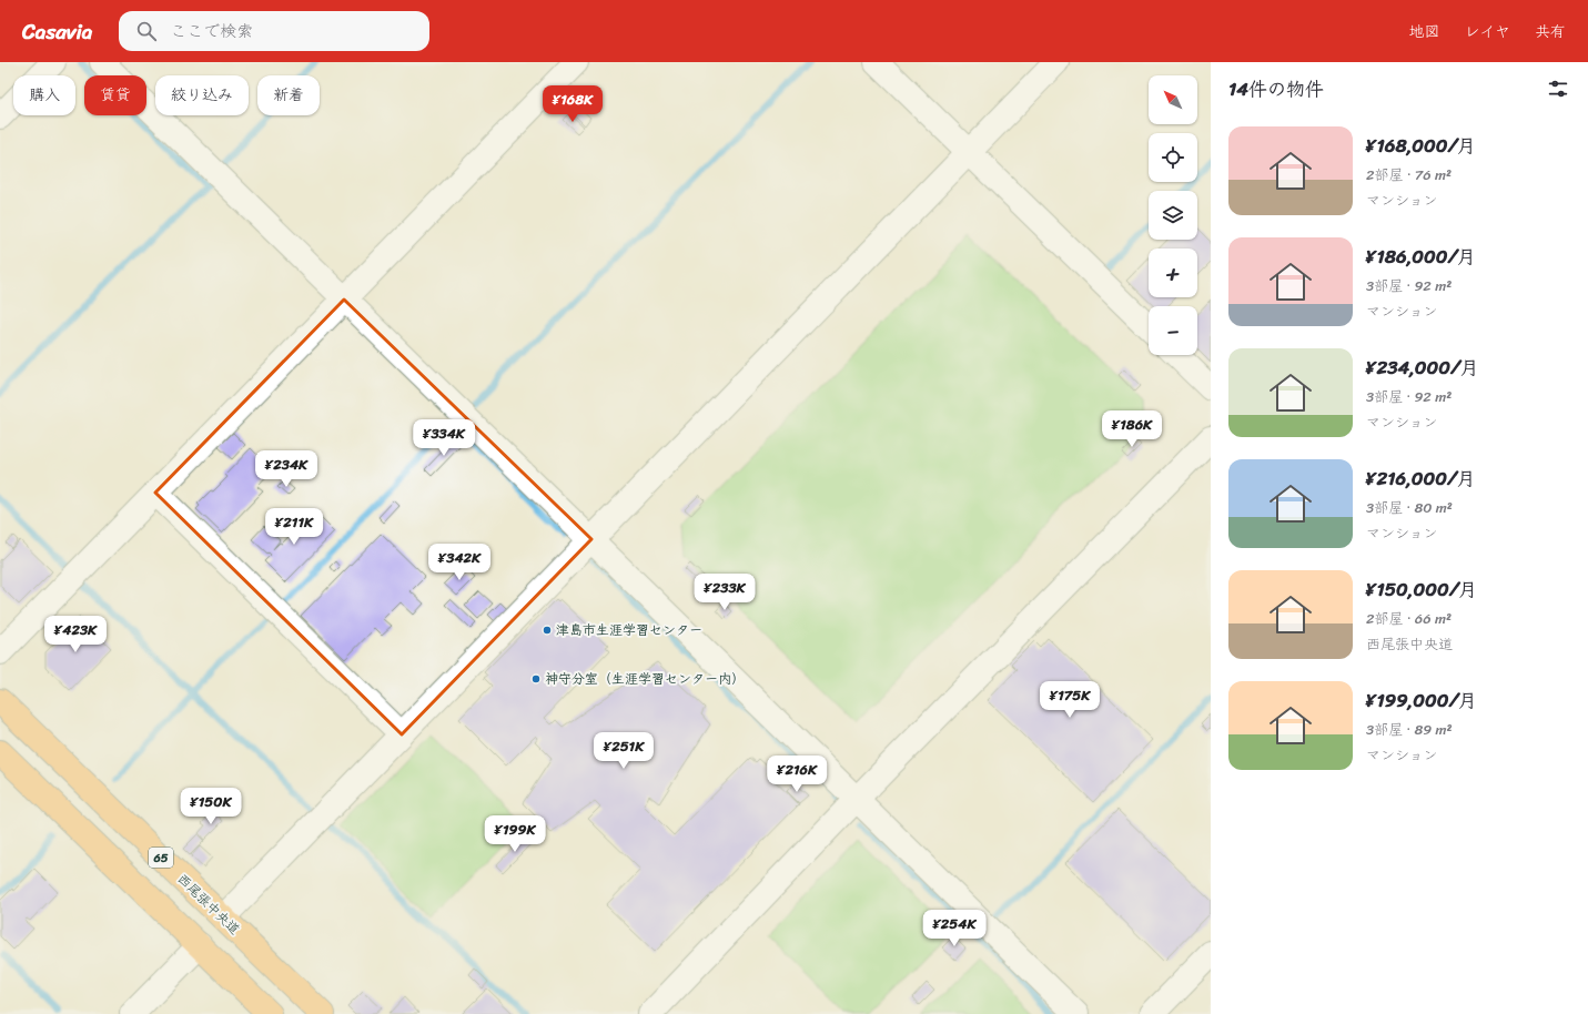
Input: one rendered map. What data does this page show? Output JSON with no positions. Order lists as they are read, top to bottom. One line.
{"streets":{"main road":["65","西尾張中央道"]},"places":["津島市生涯学習センター","神守分室（生涯学習センター内）"],"north":"top left","page":{"header":"Casavia","search":"ここで検索","nav":["地図","レイヤ","共有"],"heading":"14件の物件","map_buttons":["+","−"],"chip":["購入","賃貸","絞り込み","新着"],"price":["¥168K","¥186K","¥334K","¥234K","¥211K","¥342K","¥233K","¥423K","¥175K","¥251K","¥216K","¥150K","¥199K","¥254K"],"list":[{"name":"¥168,000/月","note":"2部屋 · 76 m² · マンション"},{"name":"¥186,000/月","note":"3部屋 · 92 m² · マンション"},{"name":"¥234,000/月","note":"3部屋 · 92 m² · マンション"},{"name":"¥216,000/月","note":"3部屋 · 80 m² · マンション"},{"name":"¥150,000/月","note":"2部屋 · 66 m² · 西尾張中央道"},{"name":"¥199,000/月","note":"3部屋 · 89 m² · マンション"}]}}
